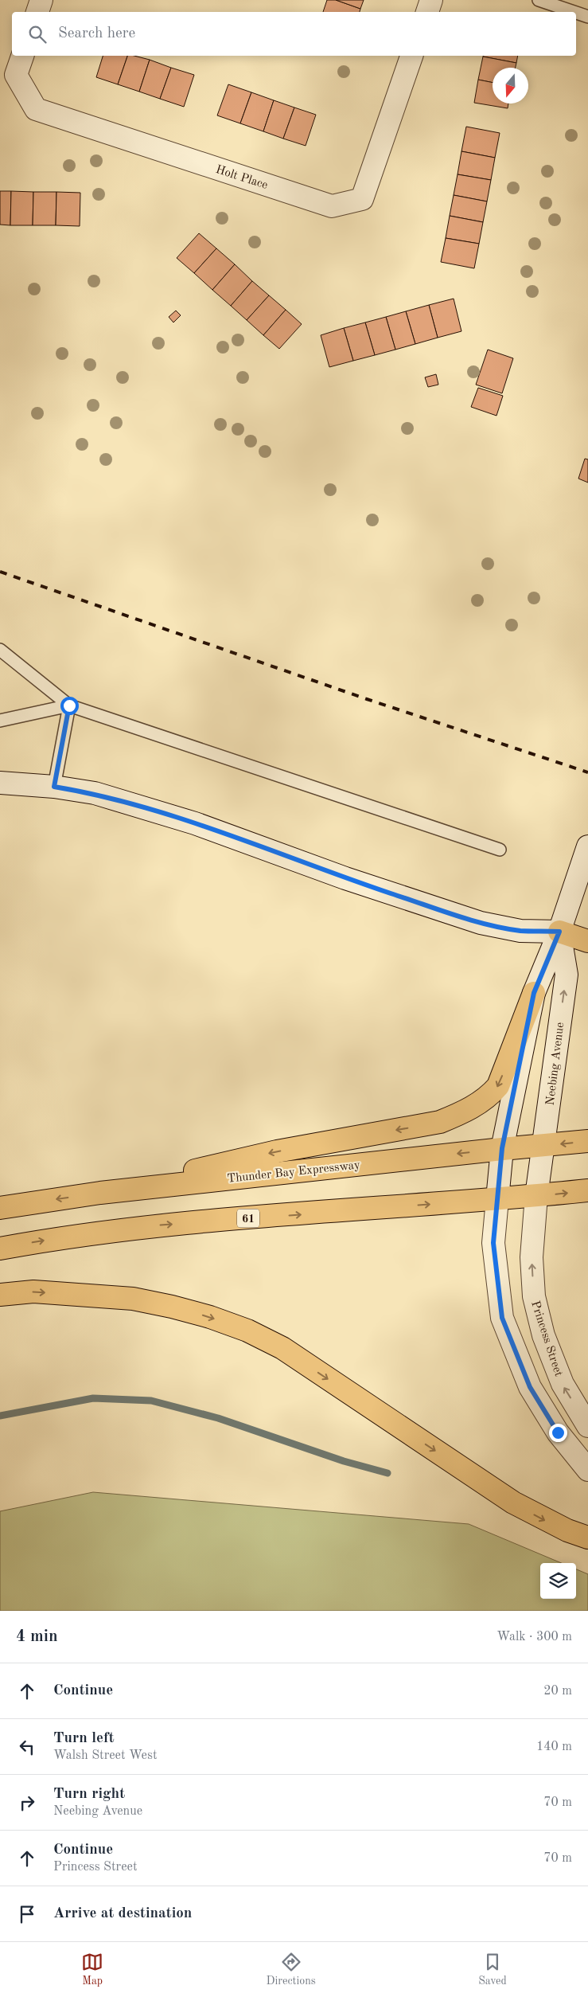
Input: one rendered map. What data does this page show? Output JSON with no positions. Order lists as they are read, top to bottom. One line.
{"streets":{"highway":["Thunder Bay Expressway","61"],"street":["Holt Place","Neebing Avenue","Princess Street"]},"crossings":[["Neebing Avenue","Thunder Bay Expressway"],["Neebing Avenue","61"],["Neebing Avenue","Princess Street"],["61","Princess Street"]],"north":"bottom","page":{"search":"Search here","heading":["4 min","Walk · 300 m"],"list":[["Continue","20 m"],["Turn left","Walsh Street West","140 m"],["Turn right","Neebing Avenue","70 m"],["Continue","Princess Street","70 m"],"Arrive at destination"],"nav":["Map","Directions","Saved"]}}
